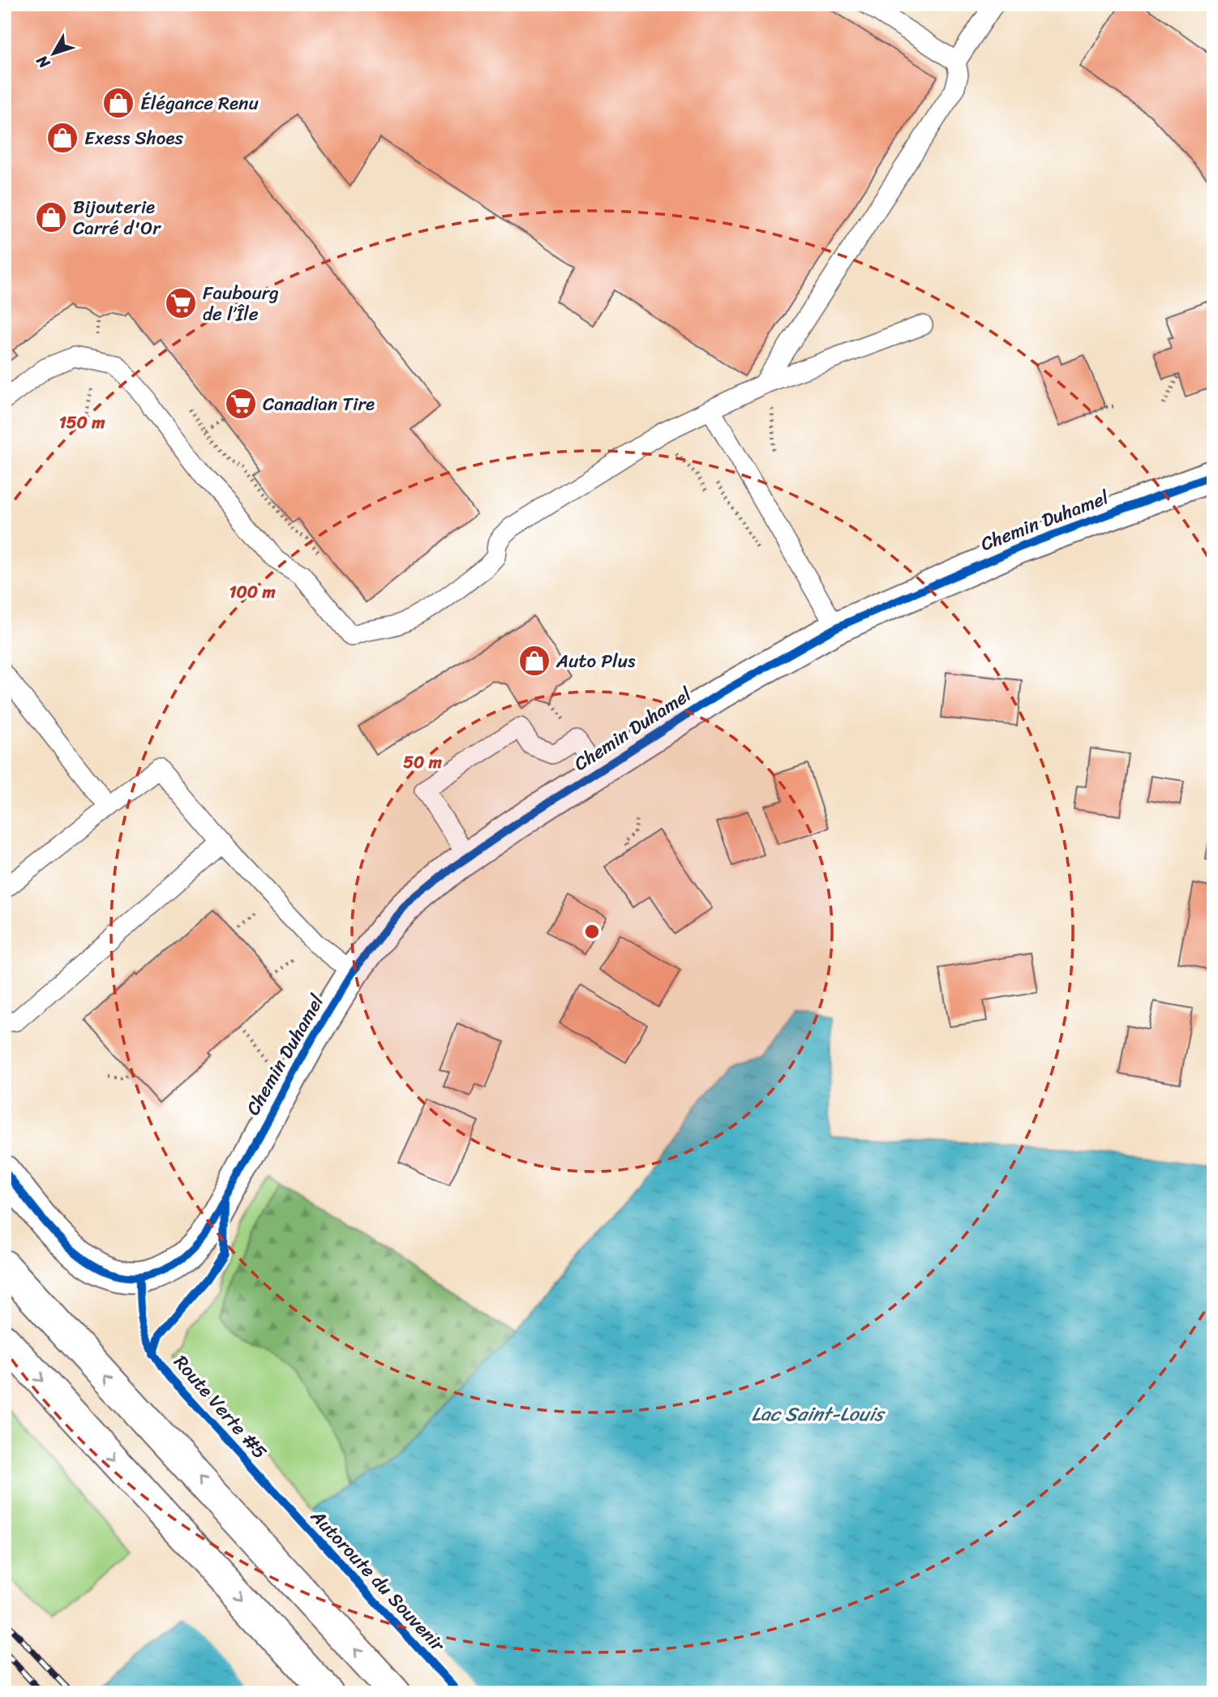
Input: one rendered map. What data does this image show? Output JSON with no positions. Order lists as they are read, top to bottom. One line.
{"streets":{"main road":["Chemin Duhamel"],"cycle path":["Route Verte #5"]},"water":["Lac Saint-Louis"],"places":{"shop":["Élégance Renu","Exess Shoes","Bijouterie Carré d'Or","Auto Plus"],"supermarket":["Faubourg de l’Île","Canadian Tire"]},"north":"bottom left","rings":["150 m","100 m","50 m"]}
